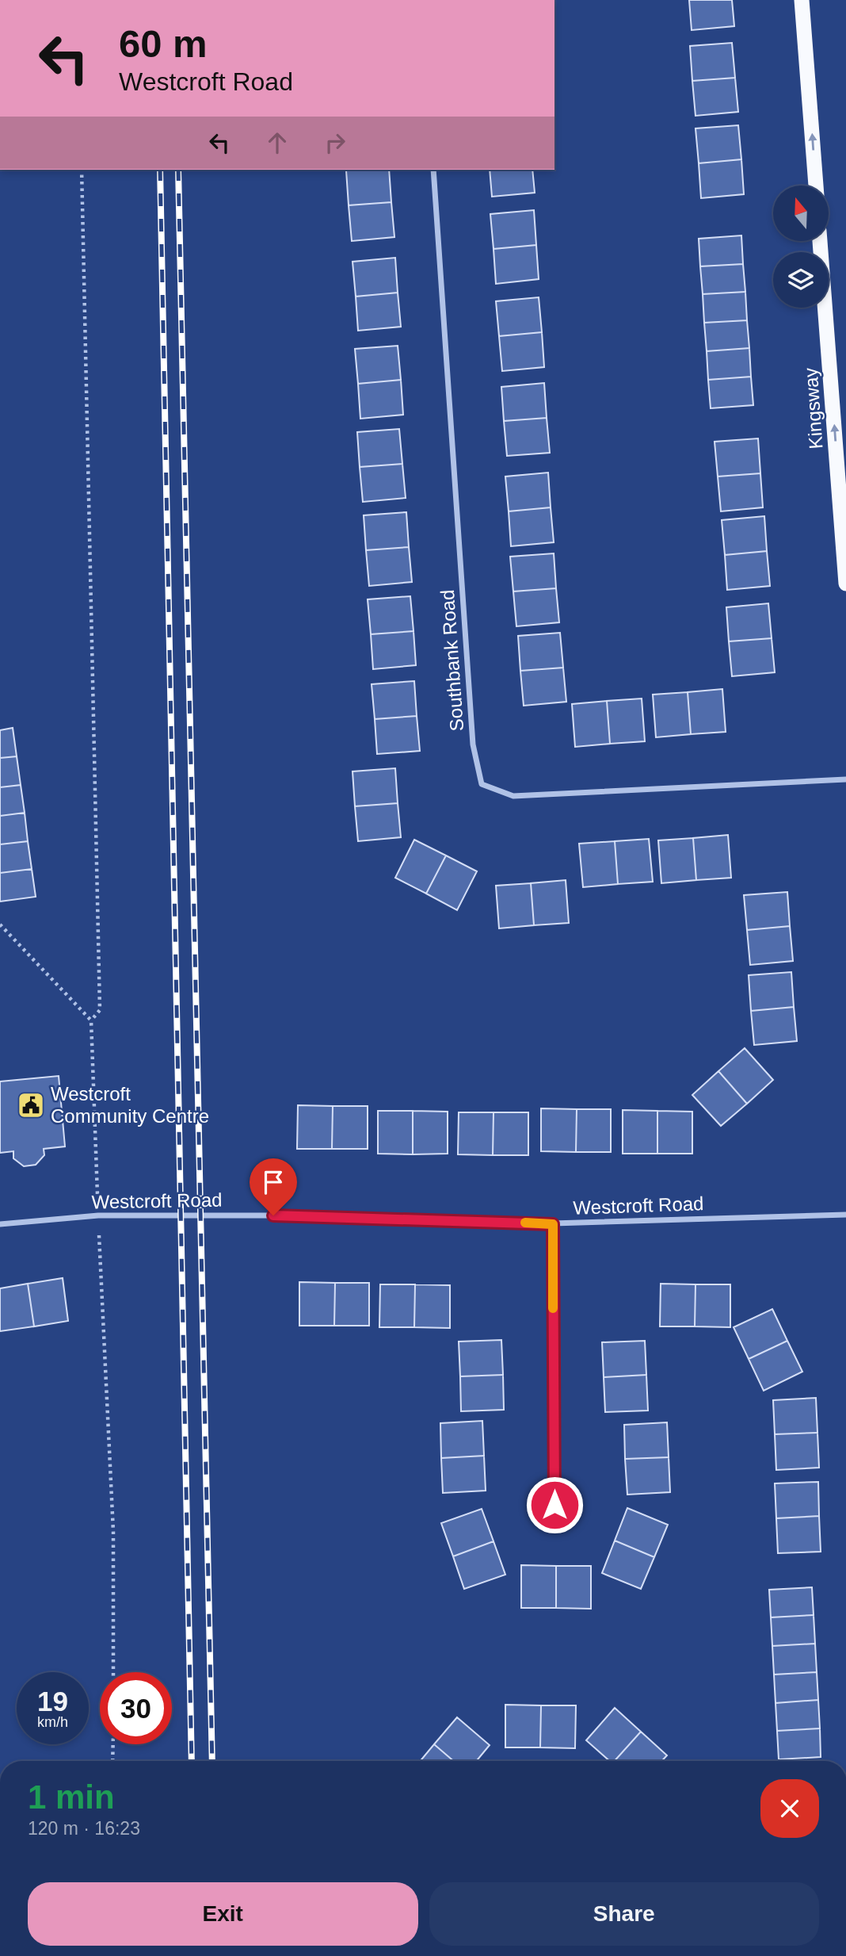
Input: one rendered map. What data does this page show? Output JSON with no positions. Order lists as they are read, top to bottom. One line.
{"streets":{"highway":["Kingsway"],"street":["Southbank Road","Westcroft Road"]},"one_way":["Kingsway"],"places":{"public building":["Westcroft Community Centre"]},"north":"top","page":{"turn":["60 m","Westcroft Road"],"speed":"19 km/h","limit":"30","heading":["1 min","120 m · 16:23"],"buttons":["Exit","Share"]}}
